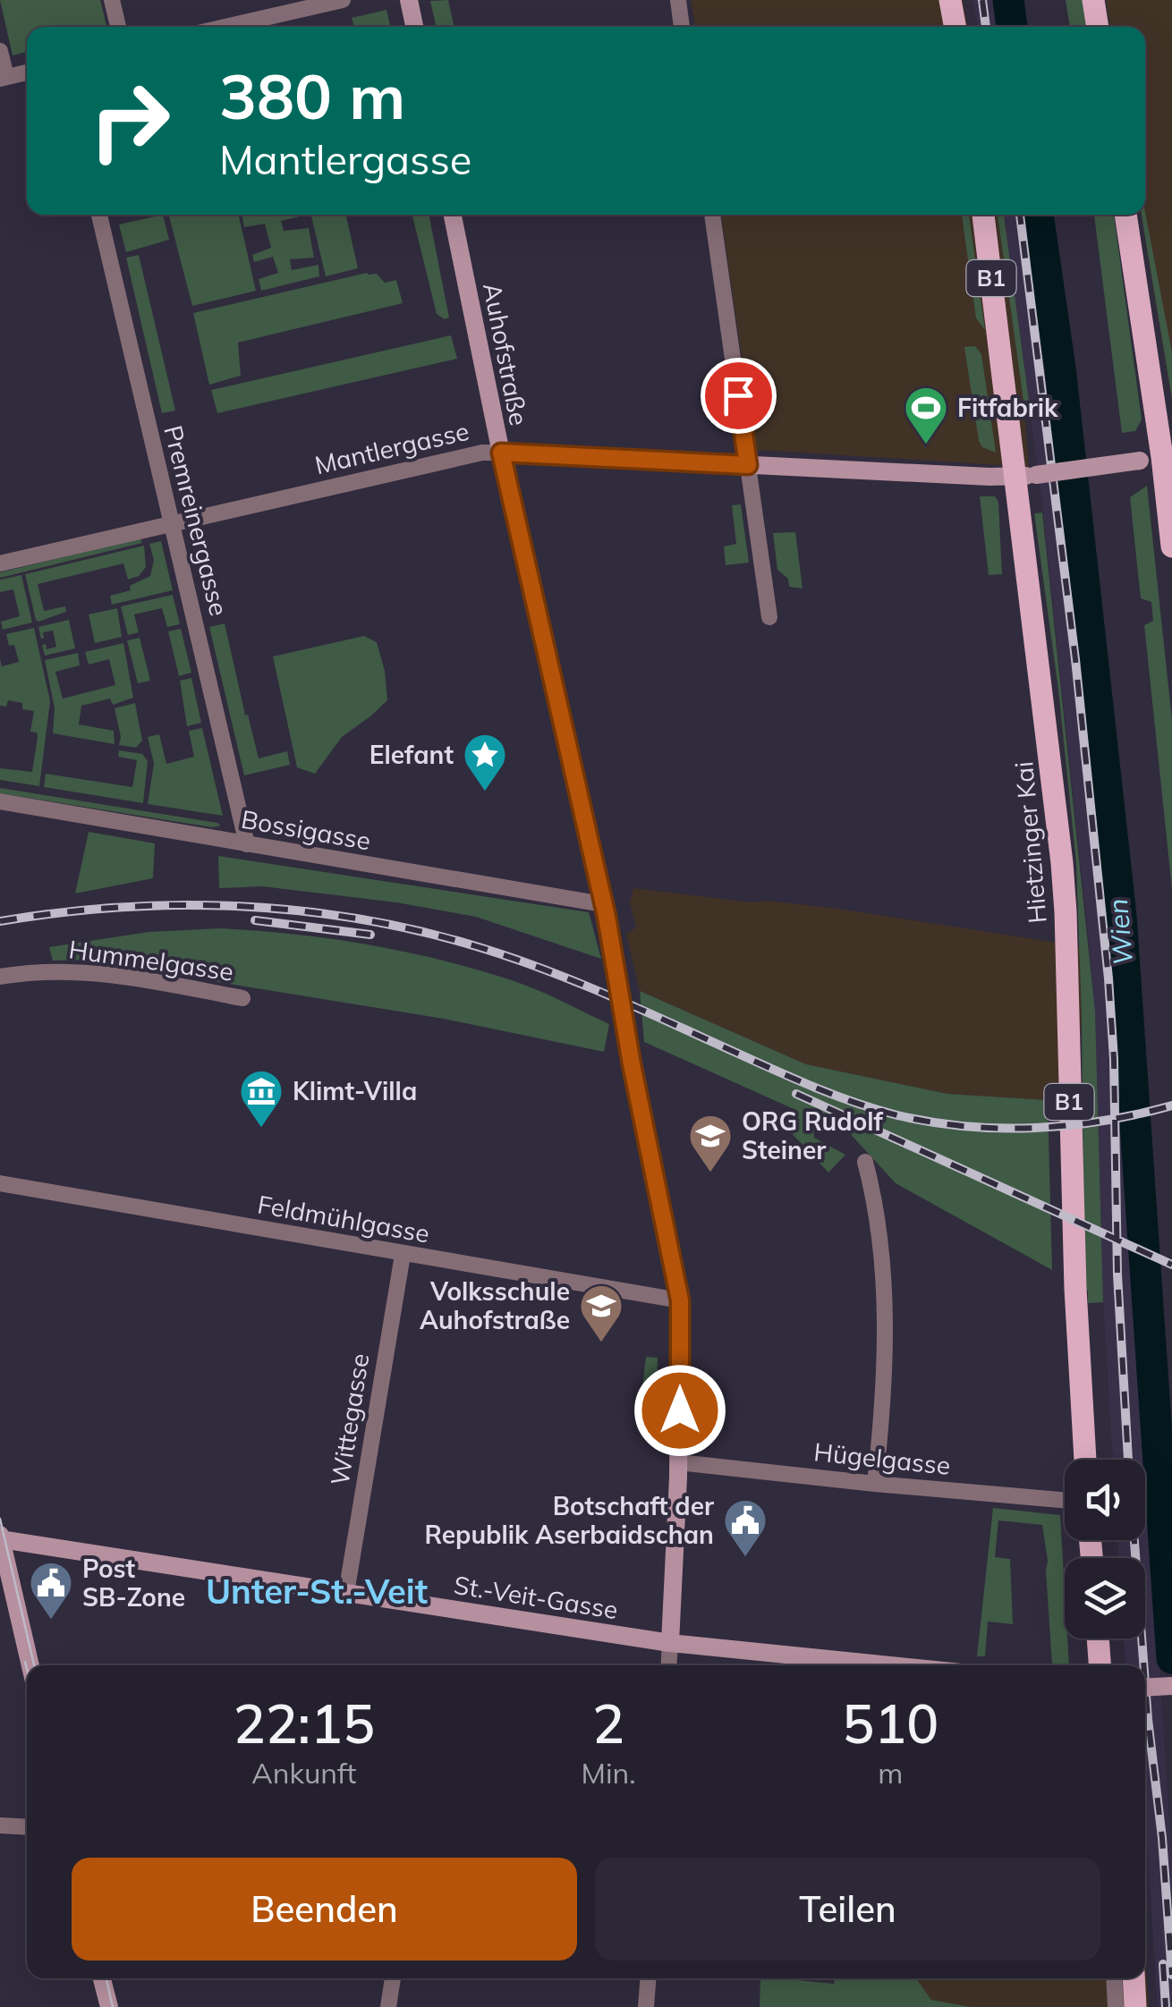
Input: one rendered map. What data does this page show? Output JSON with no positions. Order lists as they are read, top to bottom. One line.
{"streets":{"main road":["B1","Hietzinger Kai"],"street":["Auhofstraße","Mantlergasse","Premreinergasse","Bossigasse","Hummelgasse","Feldmühlgasse","Wittegasse","Hügelgasse","St.-Veit-Gasse"]},"crossings":[["Auhofstraße","Mantlergasse"],["Auhofstraße","Bossigasse"],["Auhofstraße","Feldmühlgasse"],["Auhofstraße","Hügelgasse"],["Auhofstraße","St.-Veit-Gasse"],["Mantlergasse","Premreinergasse"],["Mantlergasse","Hietzinger Kai"],["Premreinergasse","Bossigasse"],["Feldmühlgasse","Wittegasse"],["Wittegasse","St.-Veit-Gasse"]],"districts":["Unter-St.-Veit"],"water":["Wien"],"places":{"sports":["Fitfabrik"],"place":["Elefant"],"museum":["Klimt-Villa"],"school or university":["ORG Rudolf Steiner","Volksschule Auhofstraße"],"public building":["Botschaft der Republik Aserbaidschan","Post SB-Zone"]},"page":{"turn":["380 m","Mantlergasse"],"eta":["22:15","Ankunft","2","Min.","510","m"],"buttons":["Beenden","Teilen"]}}
